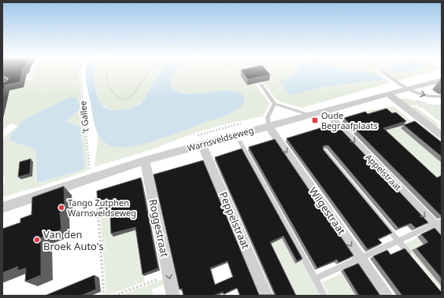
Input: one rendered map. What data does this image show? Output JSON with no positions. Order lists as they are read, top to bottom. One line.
{"streets":{"street":["Warnsveldseweg","Appelstraat","Wilgestraat","Peppelstraat","Roggestraat"],"path":["'t Gallee"]},"crossings":[["'t Gallee","Warnsveldseweg"],["Warnsveldseweg","Appelstraat"],["Warnsveldseweg","Wilgestraat"],["Warnsveldseweg","Peppelstraat"],["Warnsveldseweg","Roggestraat"]],"one_way":["Wilgestraat"],"places":{"transit":["Oude Begraafplaats"],"other":["Tango Zutphen Warnsveldseweg","Van den Broek Auto's"]}}
